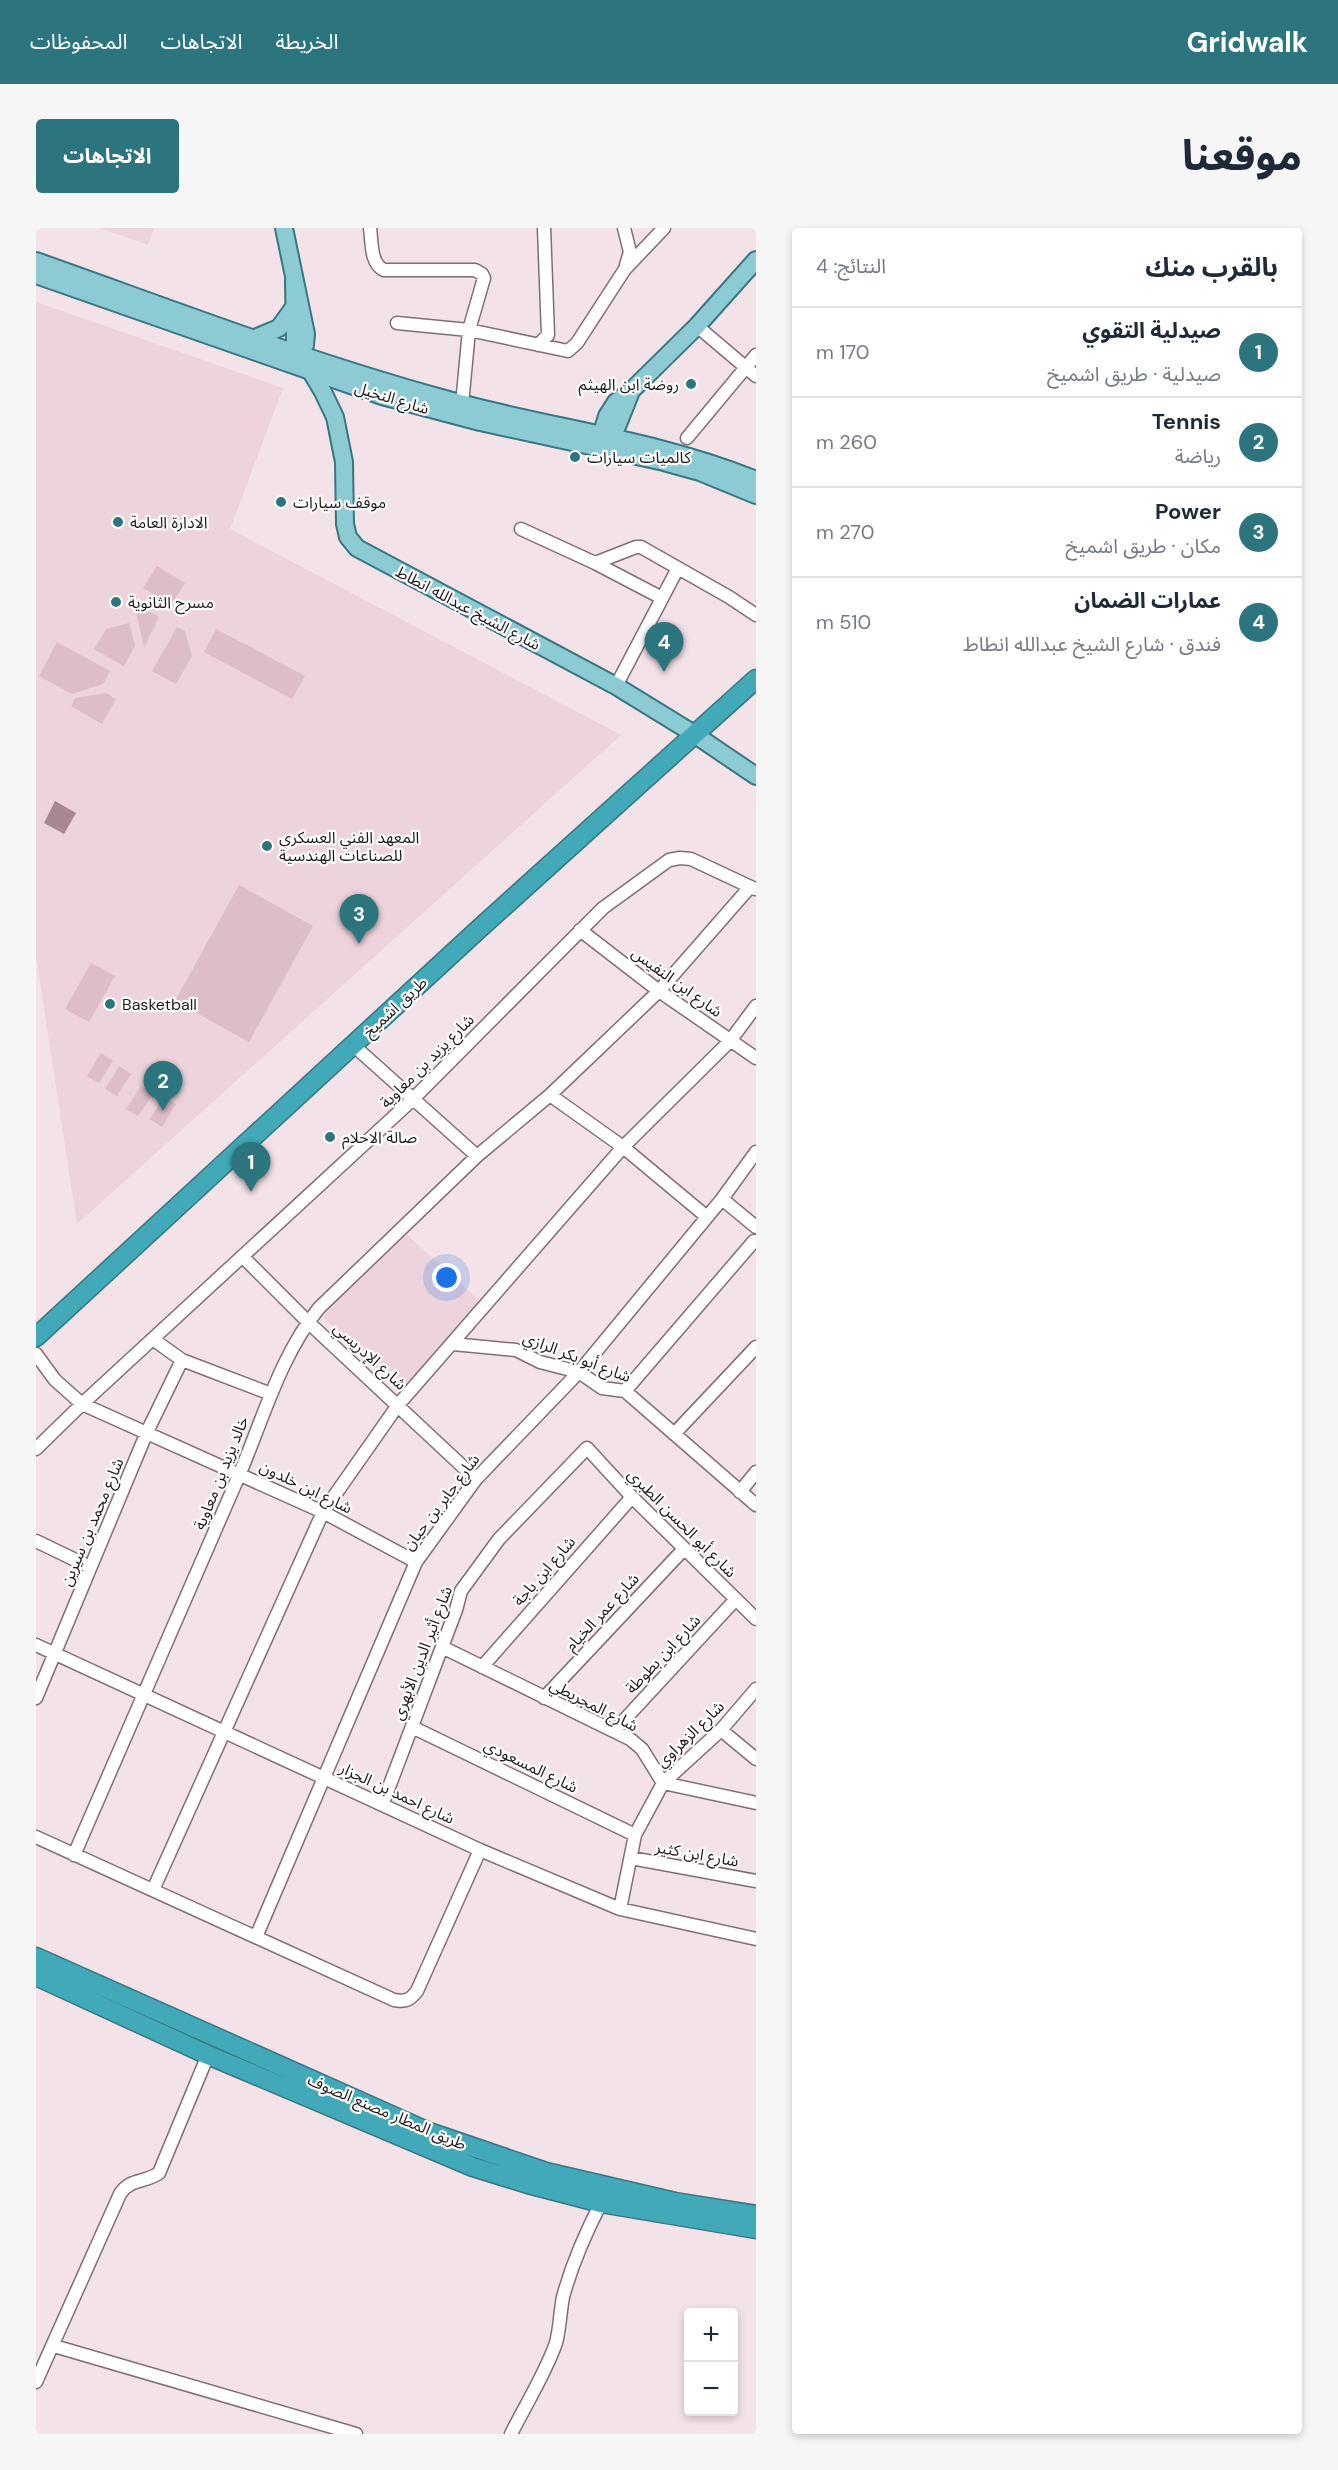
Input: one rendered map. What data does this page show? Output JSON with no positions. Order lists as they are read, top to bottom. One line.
{"streets":{"highway":["طريق اشميخ","طريق المطار مصنع الصوف"],"main road":["شارع النخيل","شارع الشيخ عبدالله انطاط"],"street":["شارع ابن النفيس","شارع يزيد بن معاوية","شارع الإدريسي","شارع أبو بكر الرازي","خالد يزيد بن معاوية","شارع ابن خلدون","شارع جابر بن حيان","شارع محمد بن سيرين","شارع أبو الحسن الطبري","شارع ابن باجة","شارع عمر الخيام","شارع أثير الدين الأبهري","شارع ابن بطوطة","شارع المجريطي","شارع الزهراوي","شارع المسعودي","شارع احمد بن الجزار","شارع ابن كثير"]},"crossings":[["شارع النخيل","شارع الشيخ عبدالله انطاط"],["شارع الشيخ عبدالله انطاط","طريق اشميخ"],["شارع ابن النفيس","شارع يزيد بن معاوية"],["شارع ابن النفيس","خالد يزيد بن معاوية"],["شارع يزيد بن معاوية","شارع الإدريسي"],["شارع يزيد بن معاوية","خالد يزيد بن معاوية"],["شارع يزيد بن معاوية","شارع ابن خلدون"],["شارع الإدريسي","خالد يزيد بن معاوية"],["شارع الإدريسي","شارع جابر بن حيان"],["شارع أبو بكر الرازي","شارع جابر بن حيان"],["خالد يزيد بن معاوية","شارع ابن خلدون"],["خالد يزيد بن معاوية","شارع احمد بن الجزار"],["شارع ابن خلدون","شارع جابر بن حيان"],["شارع ابن خلدون","شارع محمد بن سيرين"],["شارع جابر بن حيان","شارع احمد بن الجزار"],["شارع محمد بن سيرين","شارع احمد بن الجزار"],["شارع أبو الحسن الطبري","شارع ابن باجة"],["شارع أبو الحسن الطبري","شارع عمر الخيام"],["شارع أبو الحسن الطبري","شارع أثير الدين الأبهري"],["شارع أبو الحسن الطبري","شارع ابن بطوطة"],["شارع ابن باجة","شارع المجريطي"],["شارع عمر الخيام","شارع المجريطي"],["شارع أثير الدين الأبهري","شارع المجريطي"],["شارع أثير الدين الأبهري","شارع المسعودي"],["شارع أثير الدين الأبهري","شارع احمد بن الجزار"],["شارع ابن بطوطة","شارع المجريطي"],["شارع المجريطي","شارع الزهراوي"],["شارع الزهراوي","شارع المسعودي"],["شارع الزهراوي","شارع احمد بن الجزار"],["شارع الزهراوي","شارع ابن كثير"]],"places":["روضة ابن الهيثم","كالميات سيارات","موقف سيارات","الادارة العامة","مسرح الثانوية","المعهد الفني العسكري للصناعات الهندسية","Basketball","صالة الاحلام"],"page":{"header":"Gridwalk","nav":["الخريطة","الاتجاهات","المحفوظات"],"title":"موقعنا","buttons":"الاتجاهات","heading":["بالقرب منك","النتائج: 4"],"list":[{"mark":"1","name":"صيدلية التقوي","note":"صيدلية · طريق اشميخ","value":"170 m"},{"mark":"2","name":"Tennis","note":"رياضة","value":"260 m"},{"mark":"3","name":"Power","note":"مكان · طريق اشميخ","value":"270 m"},{"mark":"4","name":"عمارات الضمان","note":"فندق · شارع الشيخ عبدالله انطاط","value":"510 m"}],"pins":["4","3","2","1"],"map_buttons":["+","−"]}}
